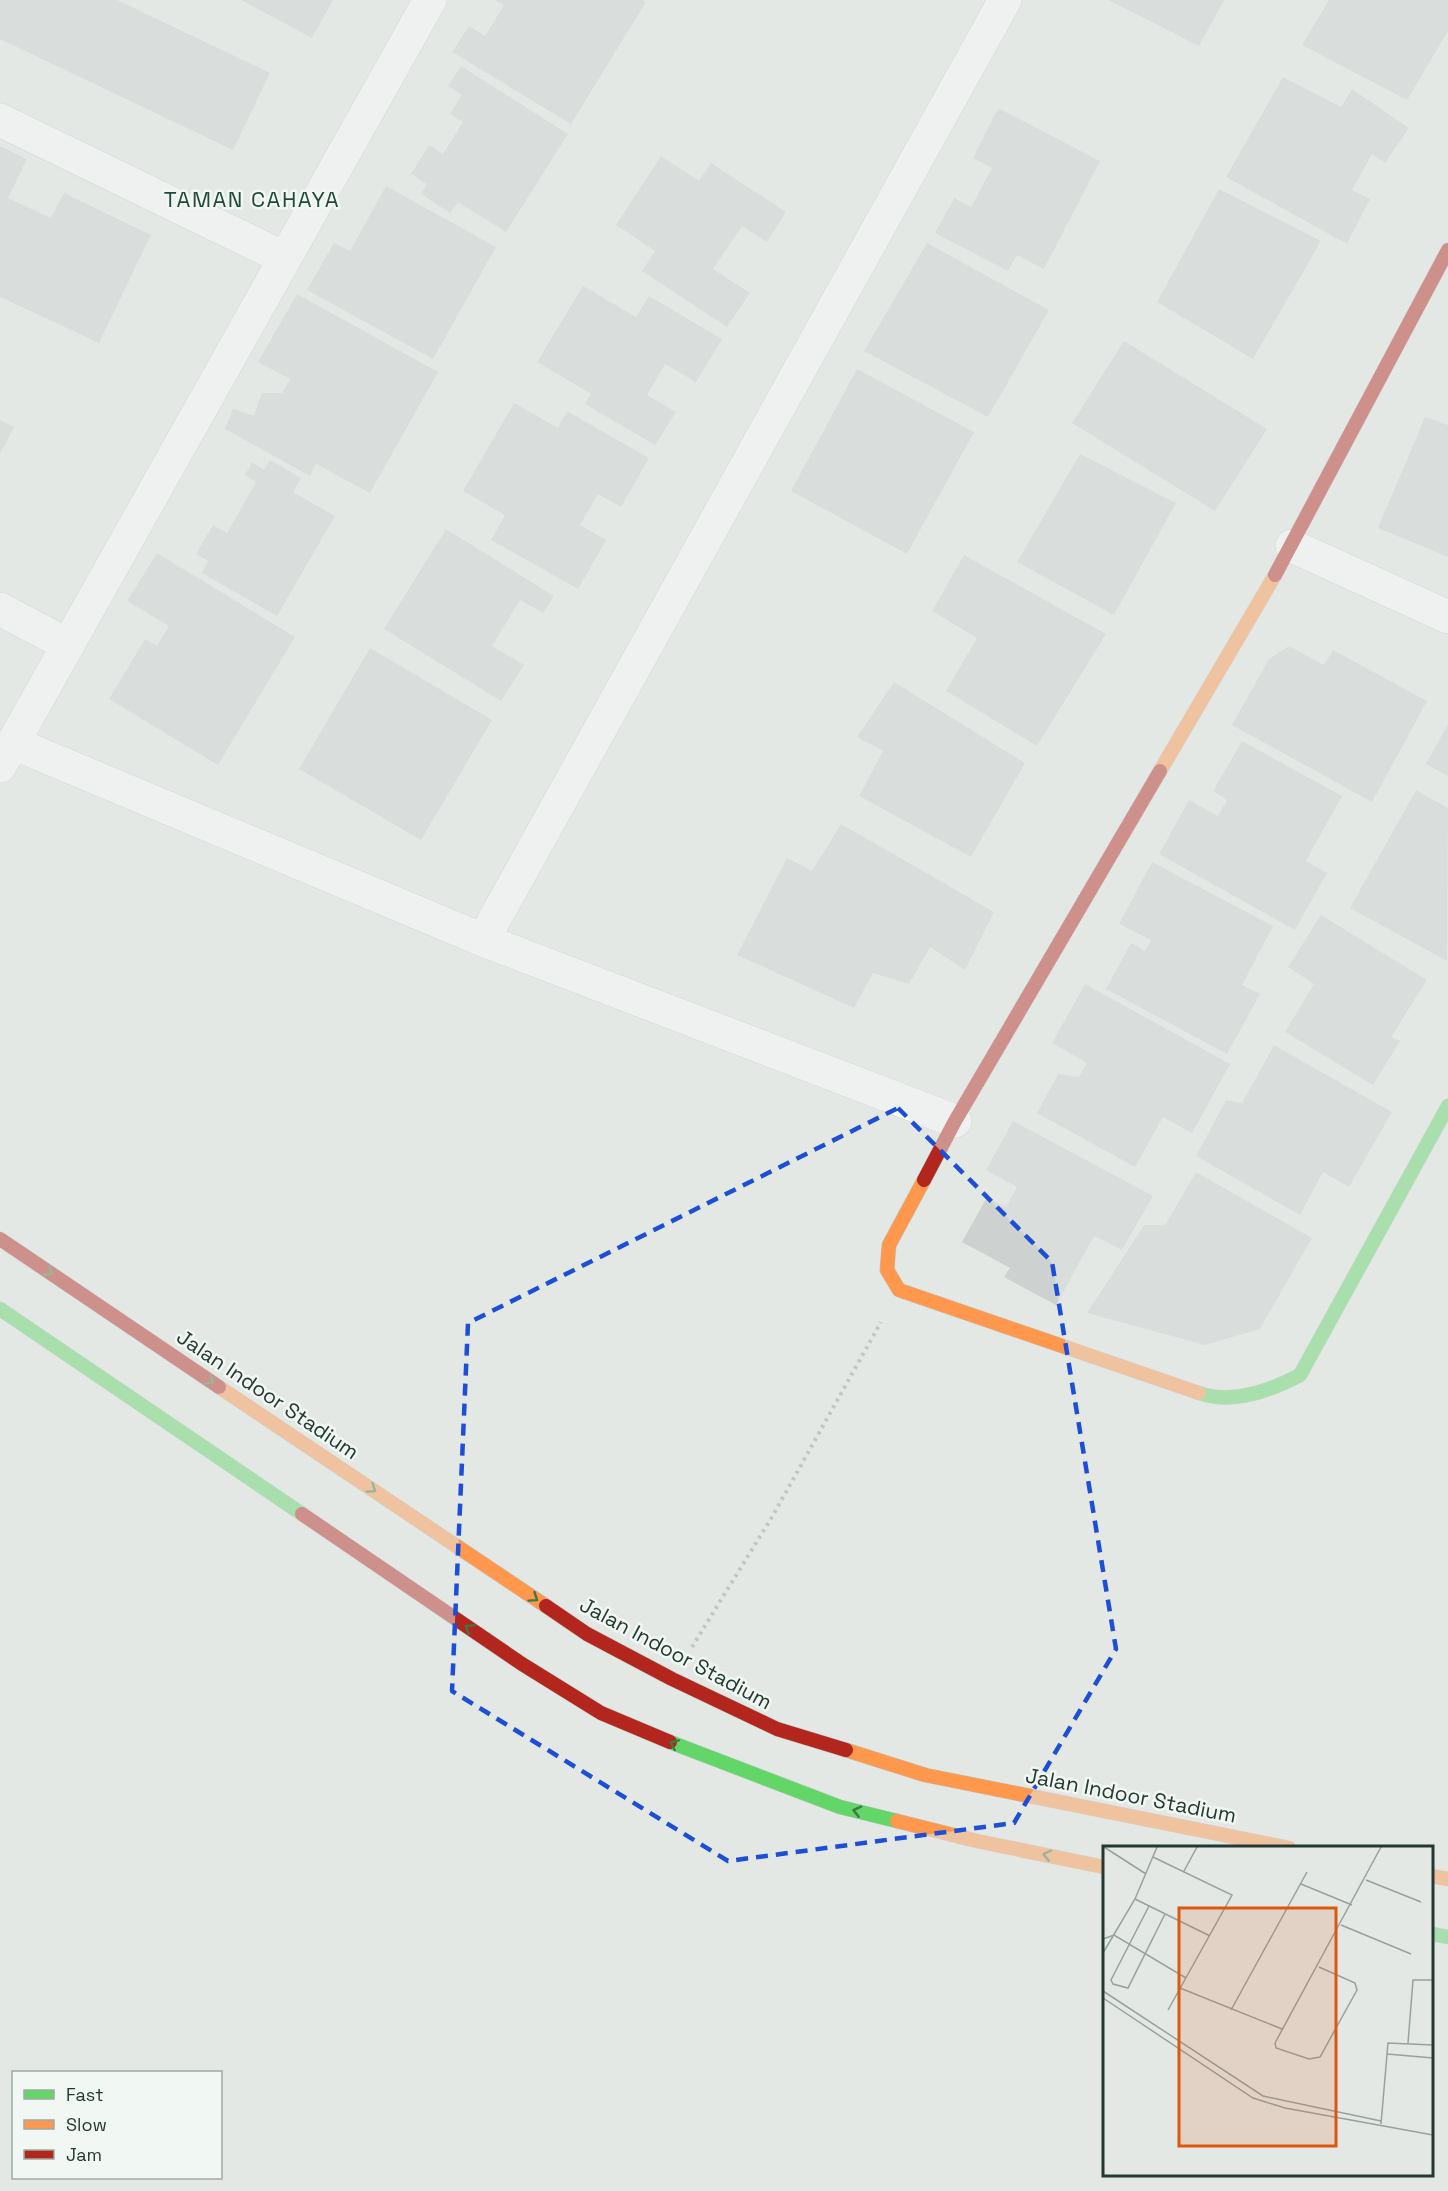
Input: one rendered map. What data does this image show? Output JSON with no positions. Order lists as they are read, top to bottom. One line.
{"streets":{"street":["Jalan Indoor Stadium"]},"districts":["TAMAN CAHAYA"],"legend":["Fast","Slow","Jam"]}
